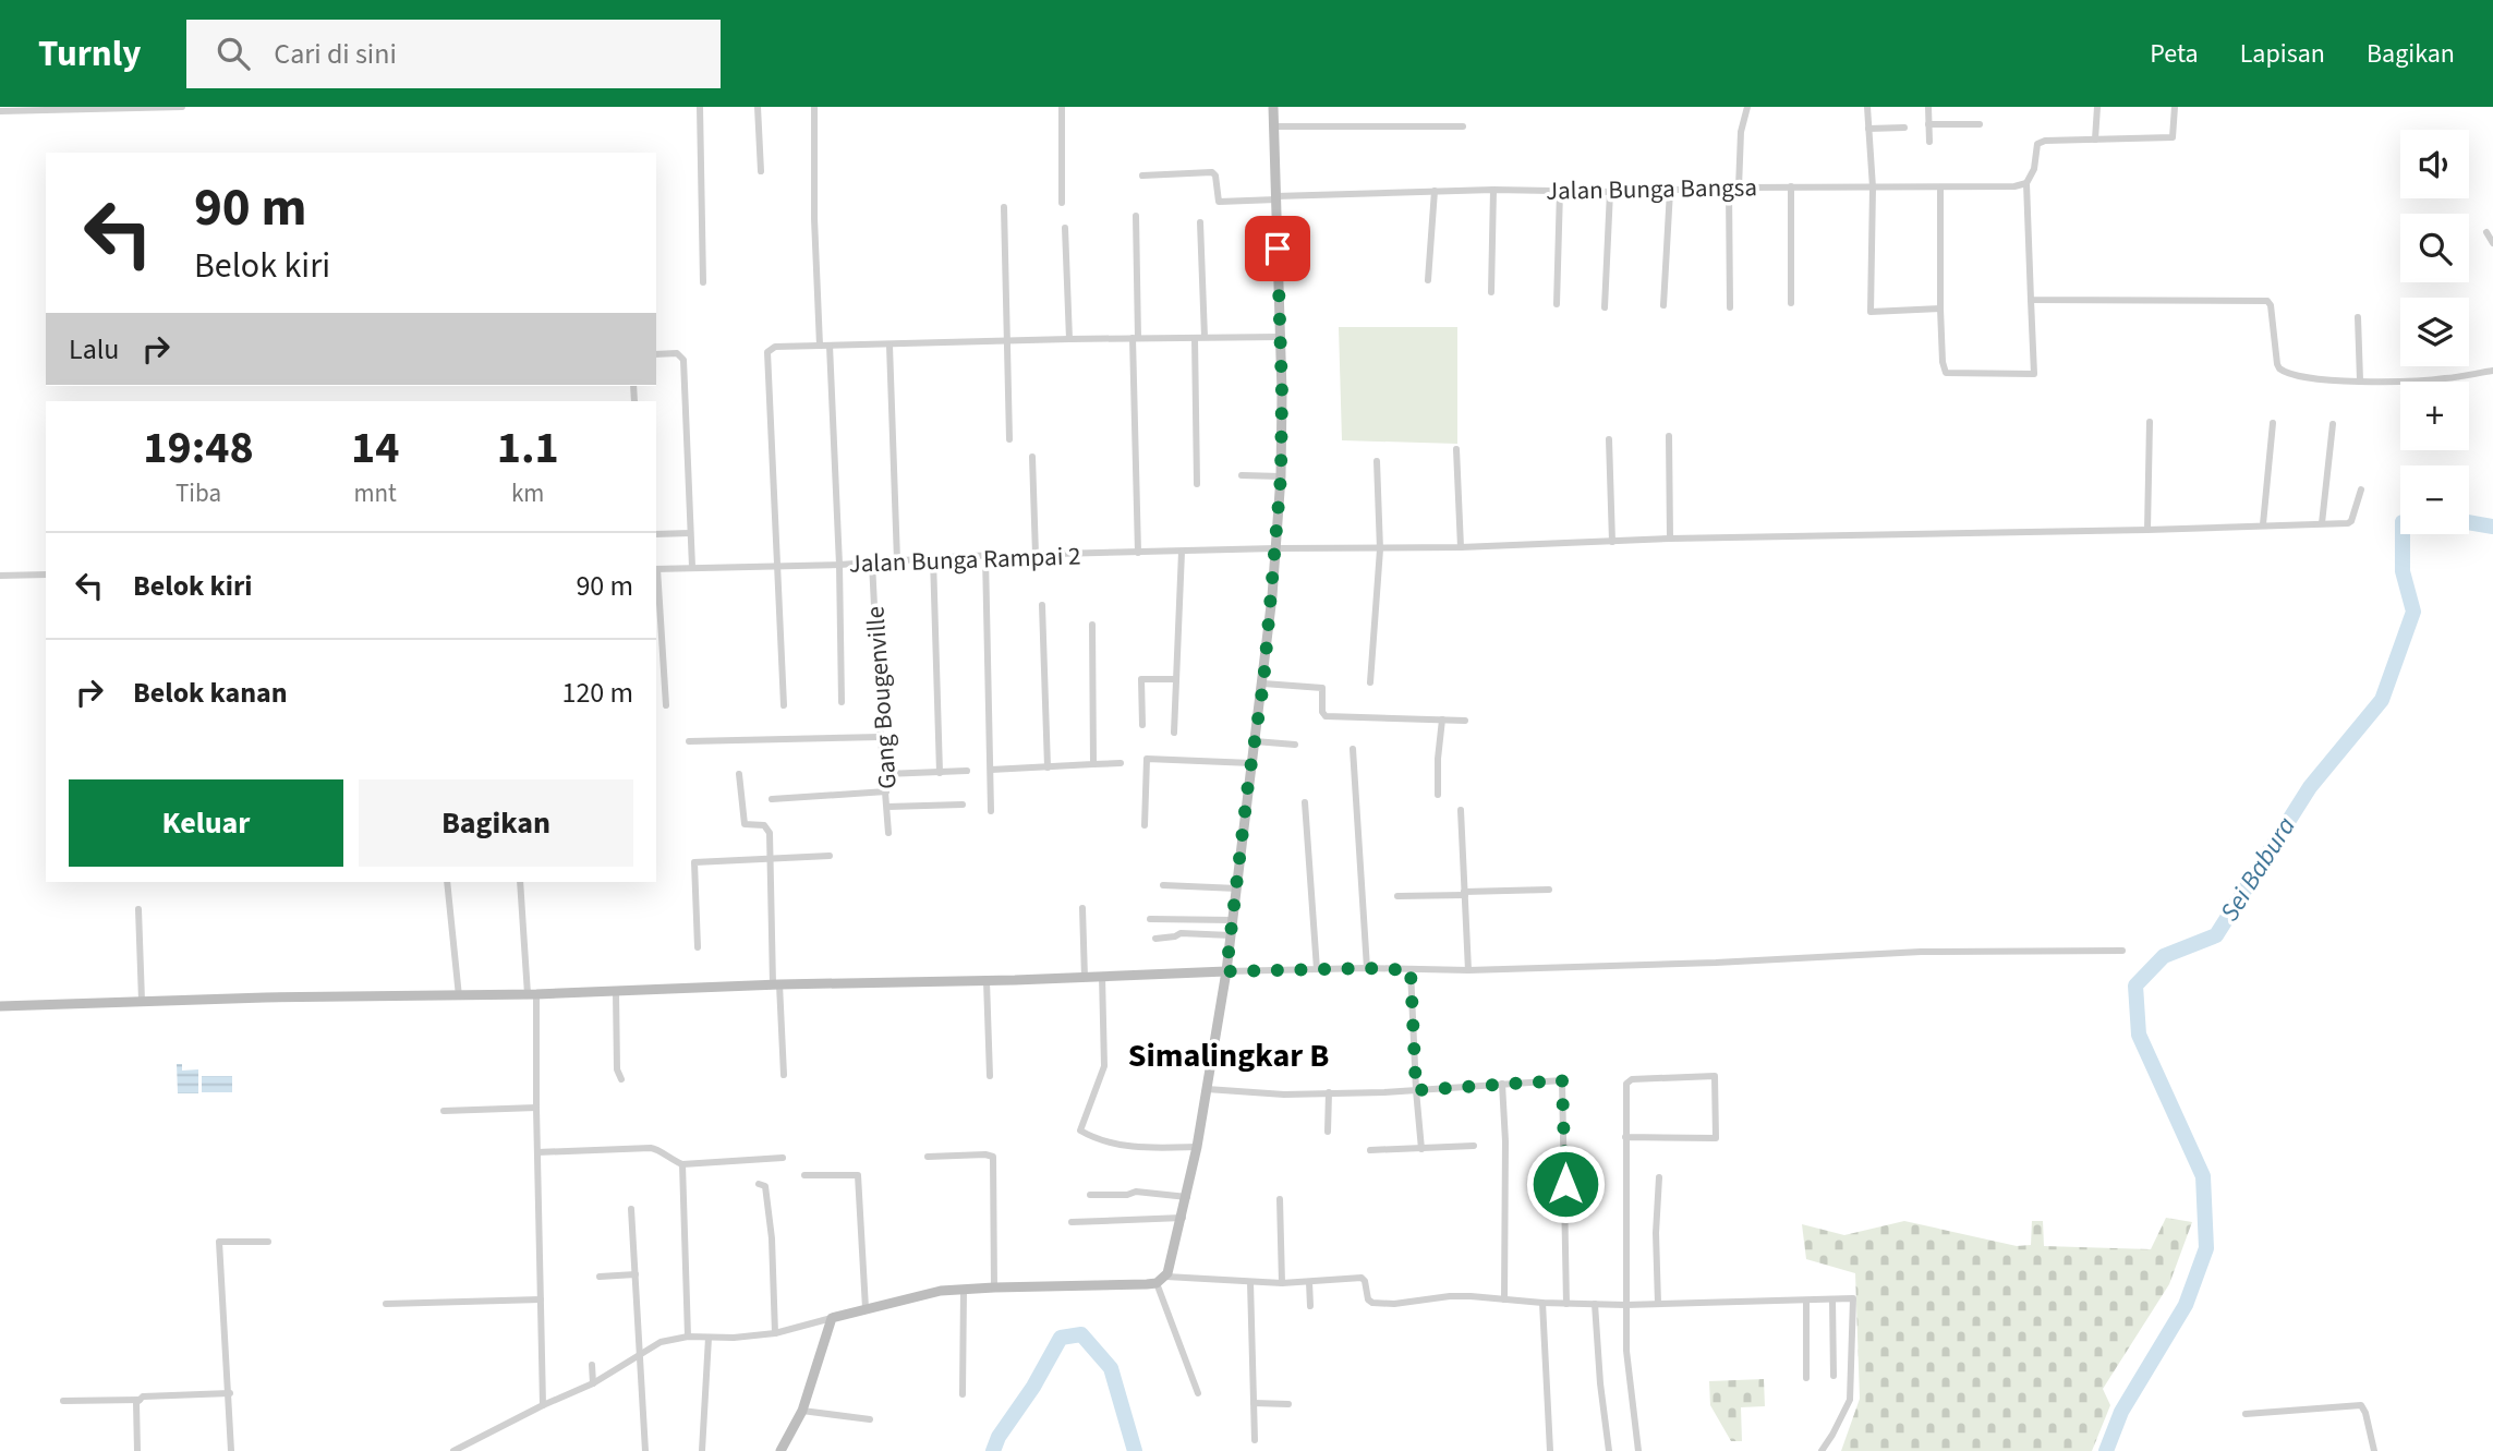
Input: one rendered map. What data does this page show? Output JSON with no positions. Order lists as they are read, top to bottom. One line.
{"streets":{"street":["Jalan Bunga Bangsa","Jalan Bunga Rampai 2","Gang Bougenville"]},"crossings":[["Jalan Bunga Rampai 2","Gang Bougenville"]],"districts":["Simalingkar B"],"water":["Sei Babura"],"page":{"header":"Turnly","search":"Cari di sini","nav":["Peta","Lapisan","Bagikan"],"map_buttons":["+","−"],"turn":["90 m","Belok kiri"],"then":"Lalu","eta":["19:48","Tiba","14","mnt","1.1","km"],"list":[{"name":"Belok kiri","value":"90 m"},{"name":"Belok kanan","value":"120 m"}],"buttons":["Keluar","Bagikan"]}}
